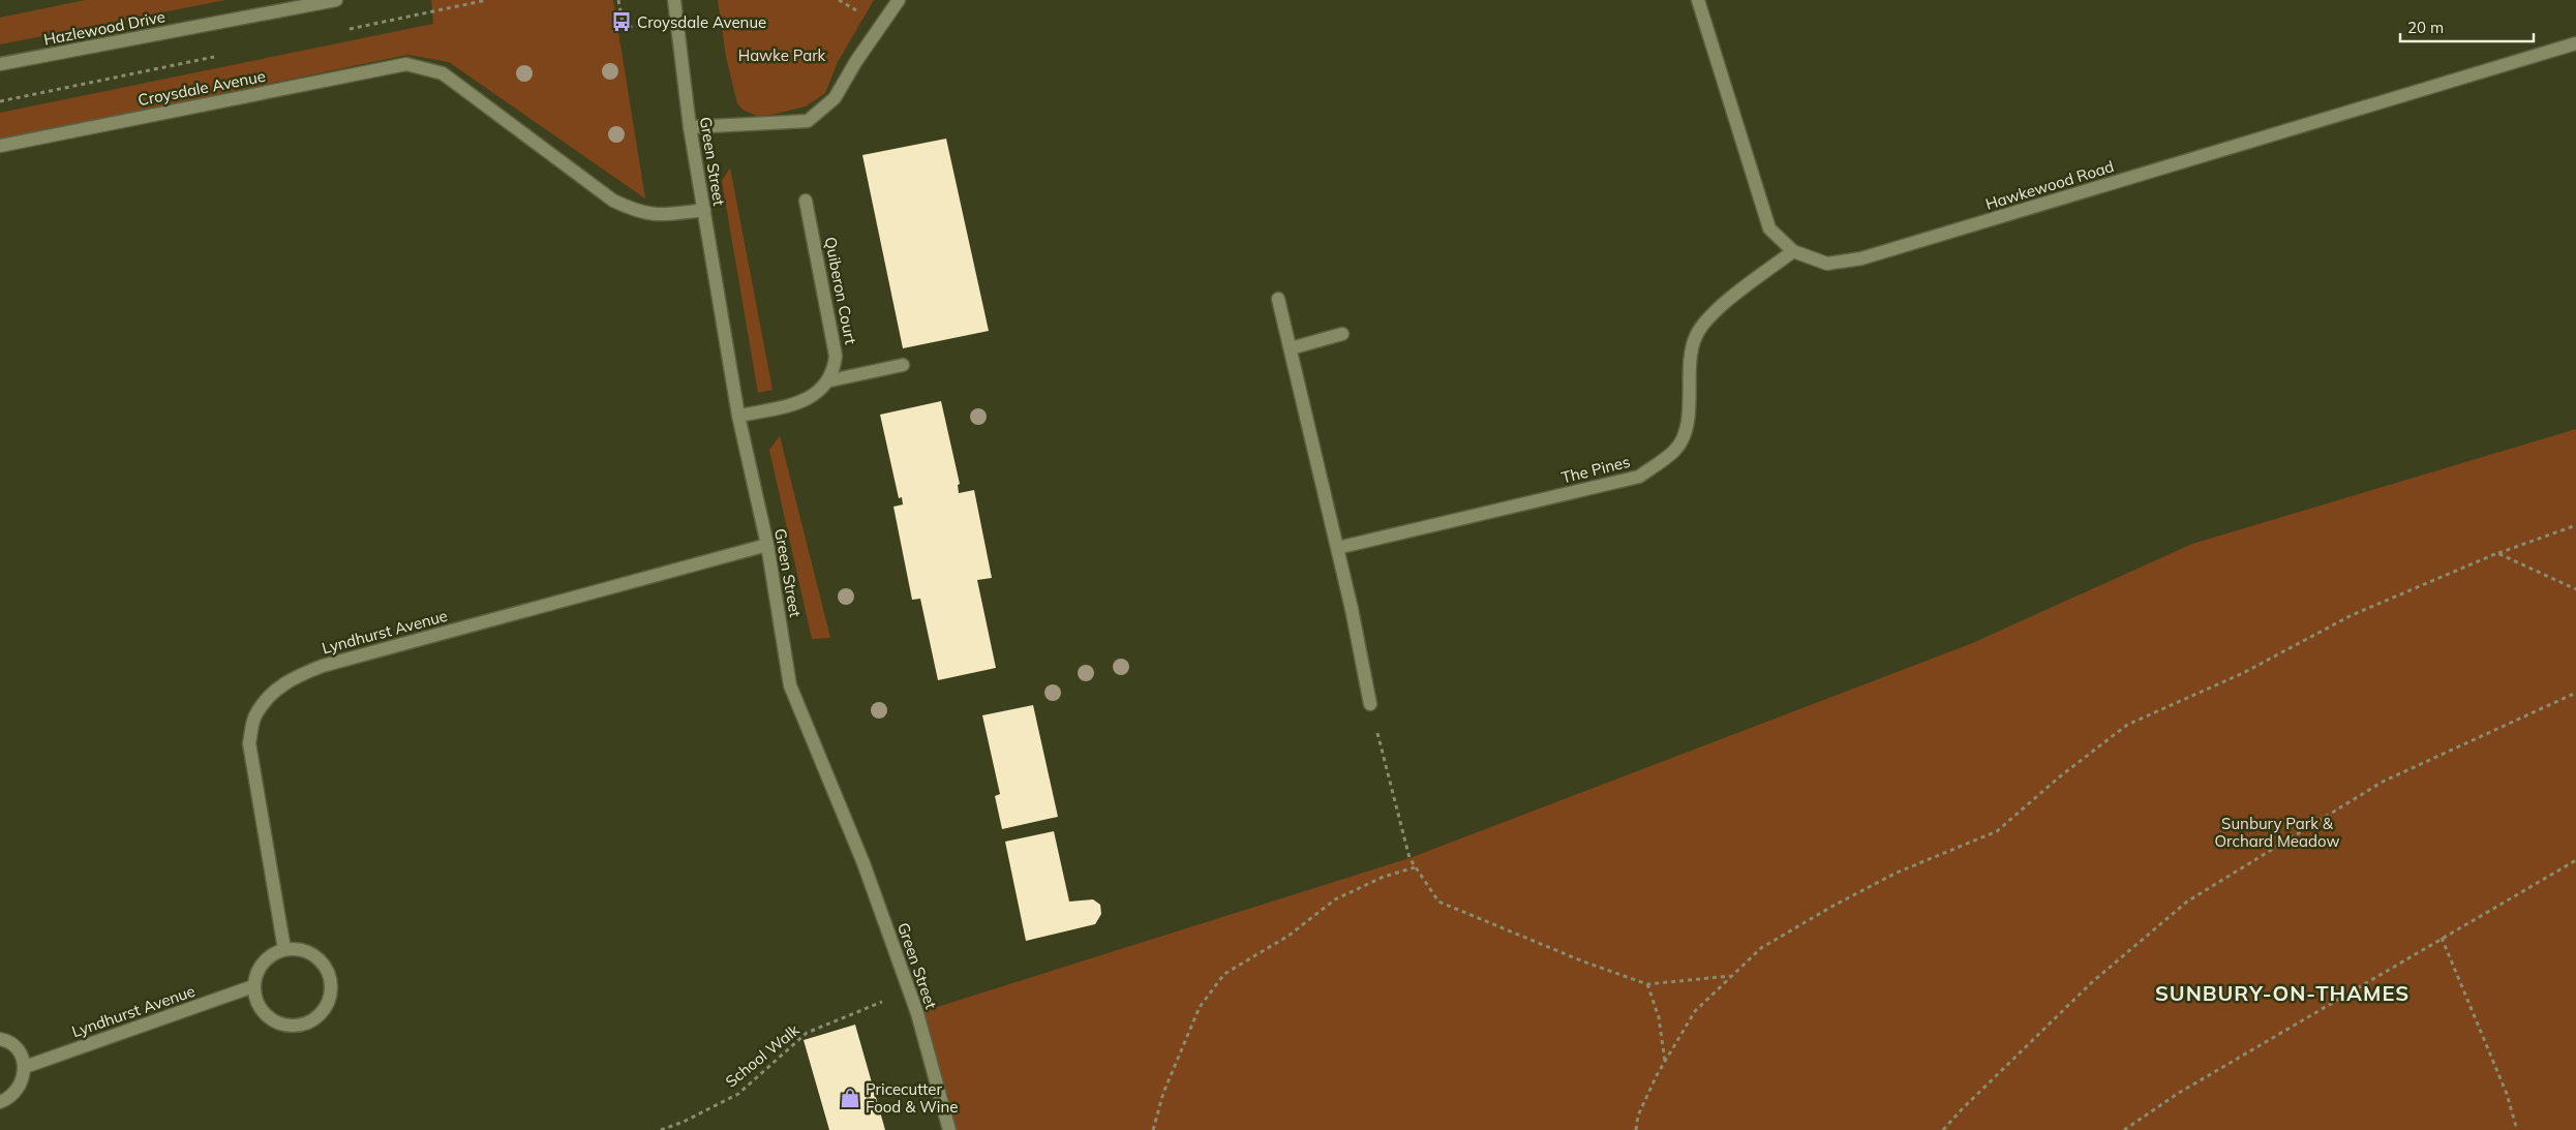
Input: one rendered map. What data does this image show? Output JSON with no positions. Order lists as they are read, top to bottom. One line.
{"streets":{"street":["Hazlewood Drive","Croysdale Avenue","Green Street","Hawkewood Road","Quiberon Court","The Pines","Lyndhurst Avenue"],"path":["School Walk"]},"crossings":[["Croysdale Avenue","Green Street"],["Green Street","Lyndhurst Avenue"],["Green Street","School Walk"],["Hawkewood Road","The Pines"]],"districts":["SUNBURY-ON-THAMES"],"parks":["Hawke Park","Sunbury Park & Orchard Meadow"],"places":{"bus stop":["Croysdale Avenue"],"shop":["Pricecutter Food & Wine"]},"scale_bar":"20 m"}
